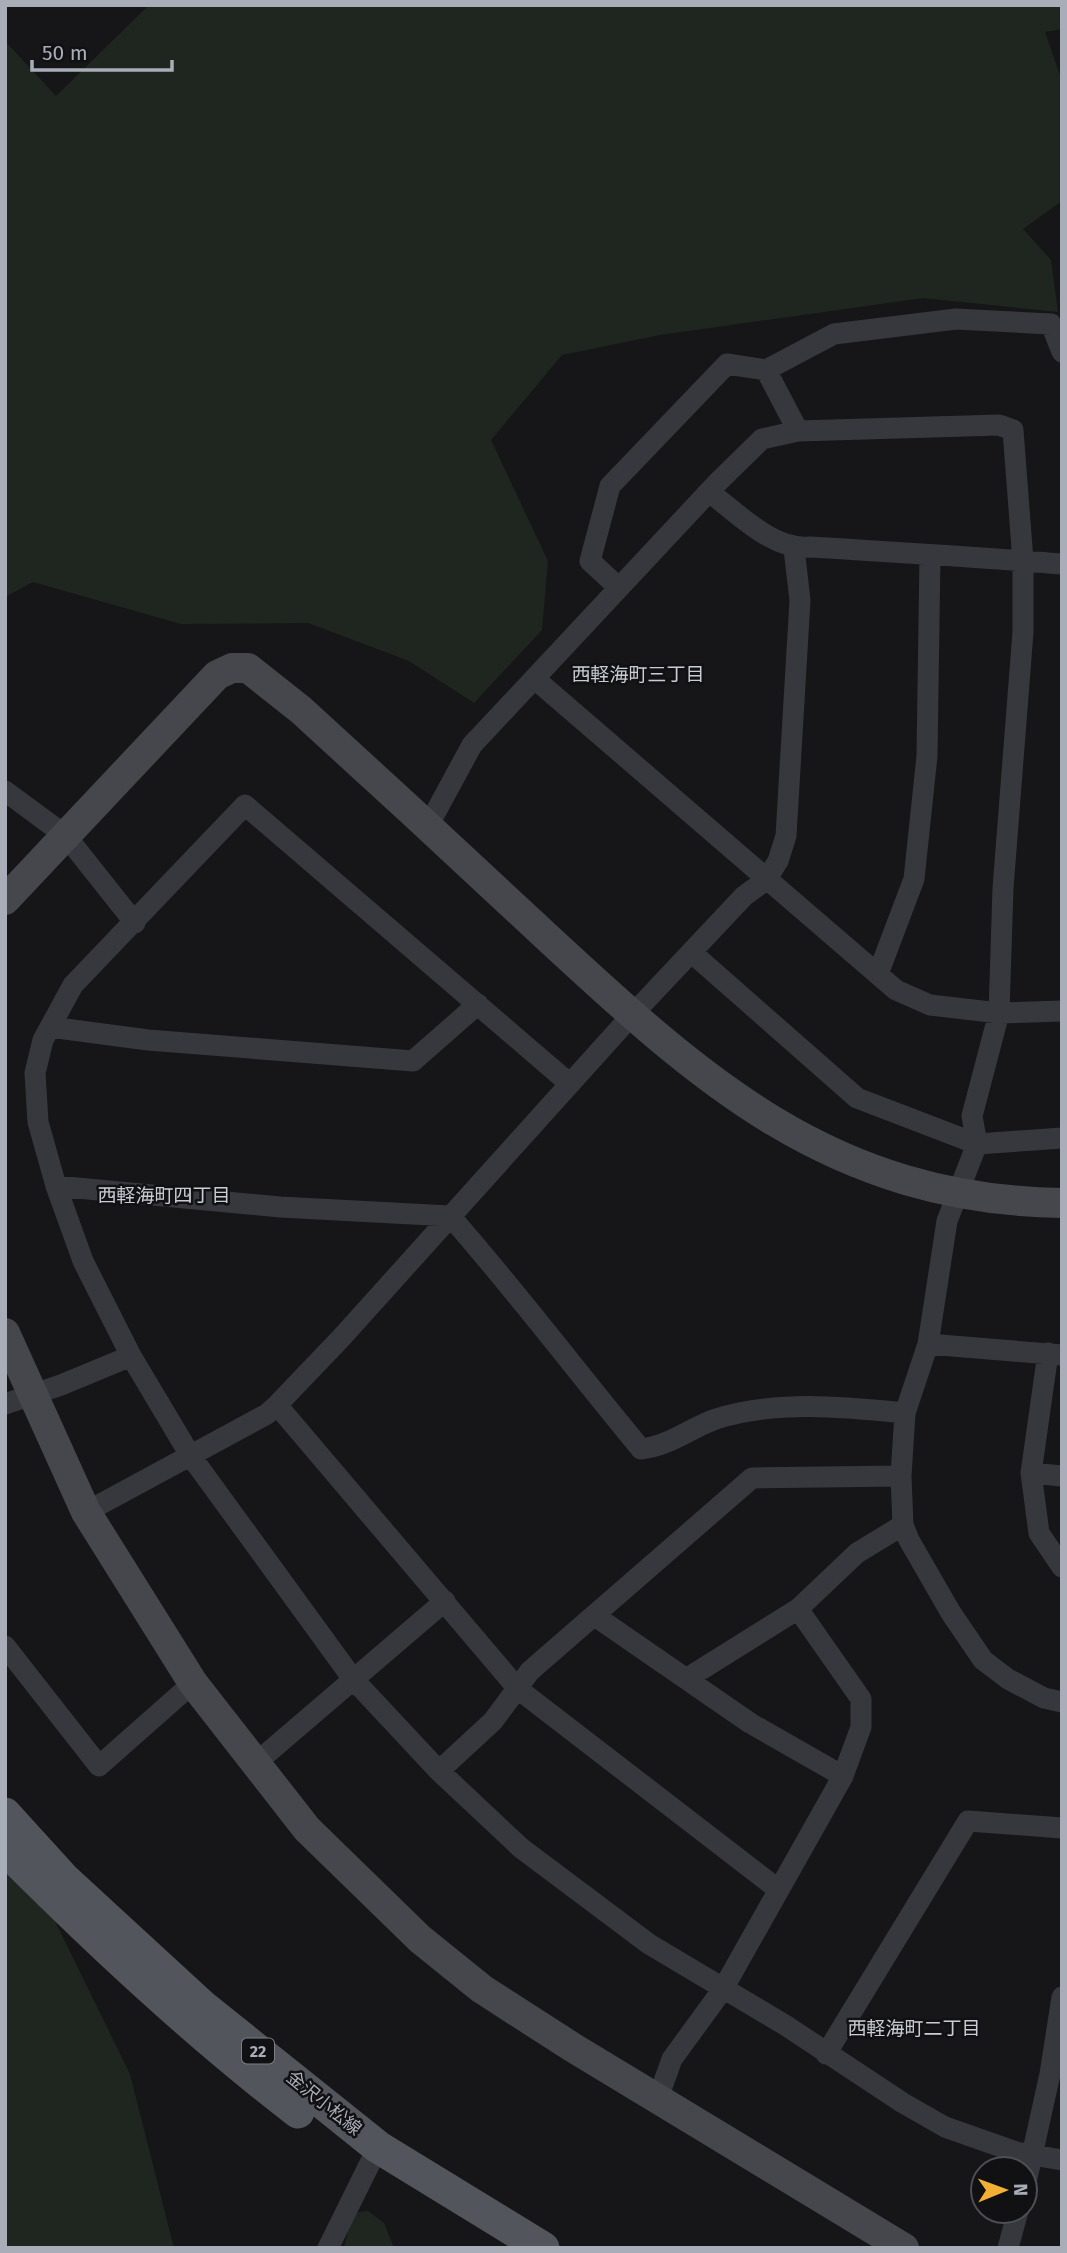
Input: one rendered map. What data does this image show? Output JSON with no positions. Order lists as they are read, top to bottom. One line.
{"streets":{"main road":["22","金沢小松線"]},"districts":["西軽海町三丁目","西軽海町四丁目","西軽海町二丁目"],"scale_bar":"50 m","north":"right"}
